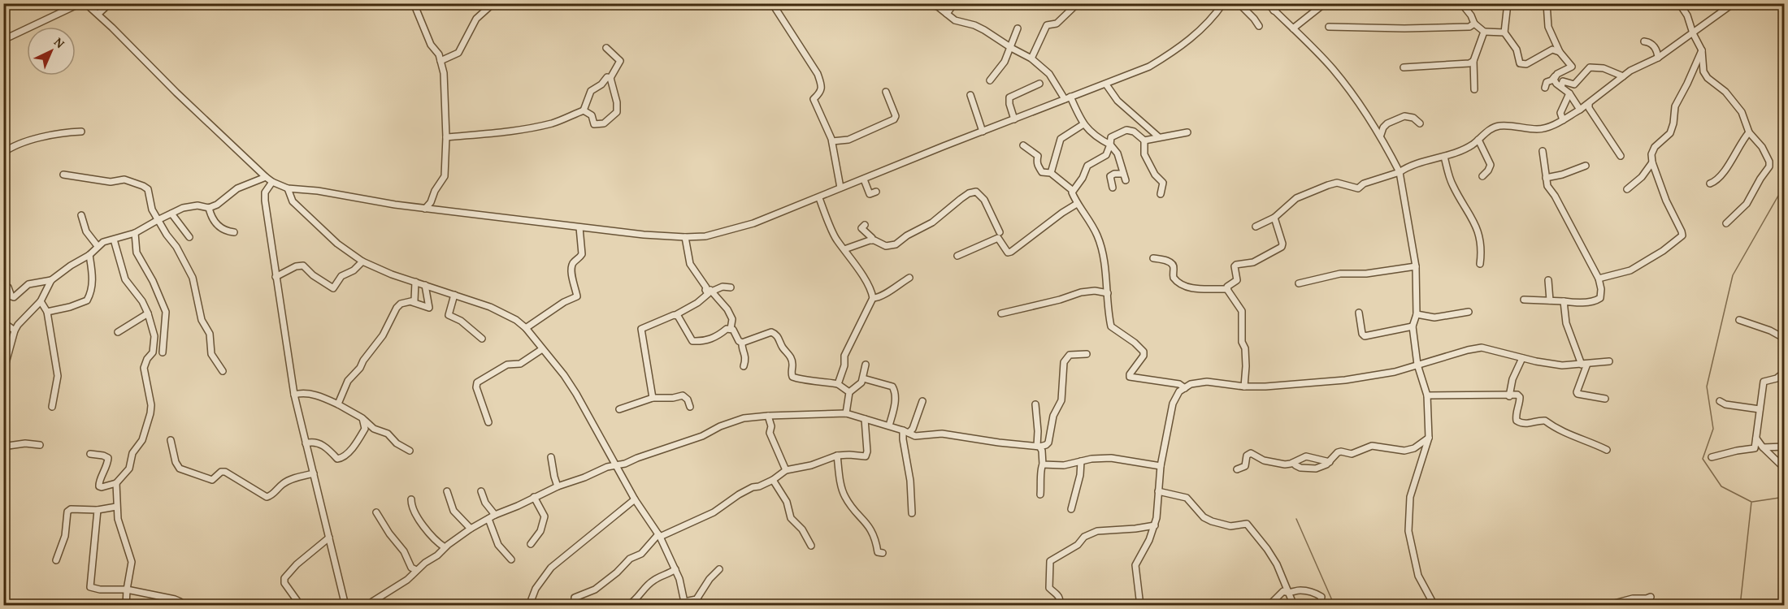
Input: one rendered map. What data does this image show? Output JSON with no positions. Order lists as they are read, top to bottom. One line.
{"north":"top right"}
